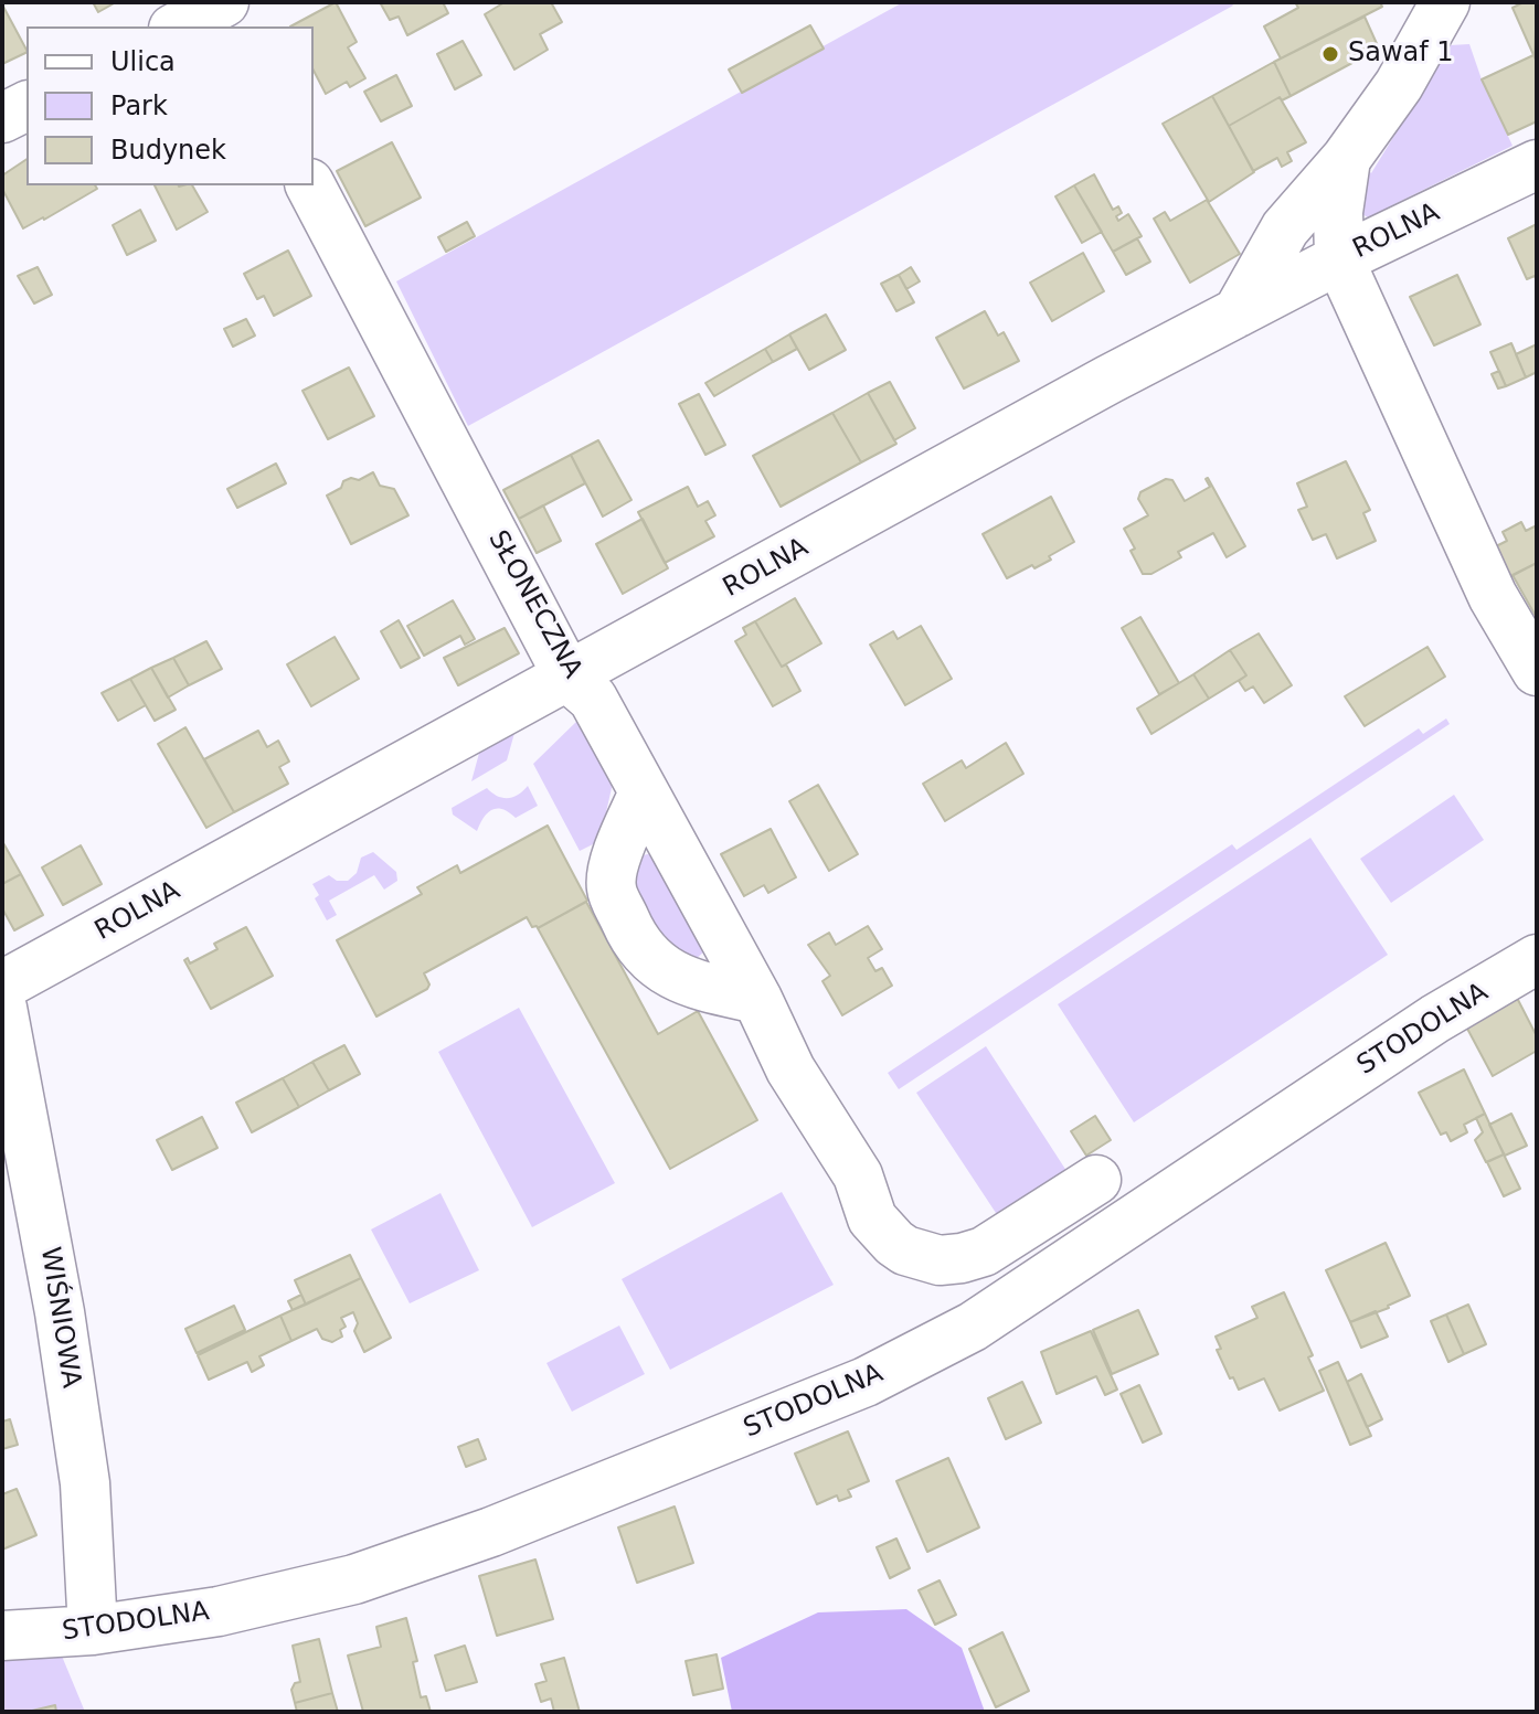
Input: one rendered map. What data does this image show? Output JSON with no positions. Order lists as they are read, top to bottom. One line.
{"streets":{"street":["ROLNA","SŁONECZNA","STODOLNA","WIŚNIOWA"]},"crossings":[["ROLNA","SŁONECZNA"],["STODOLNA","WIŚNIOWA"]],"places":["Sawaf 1"],"legend":["Ulica","Park","Budynek"]}
